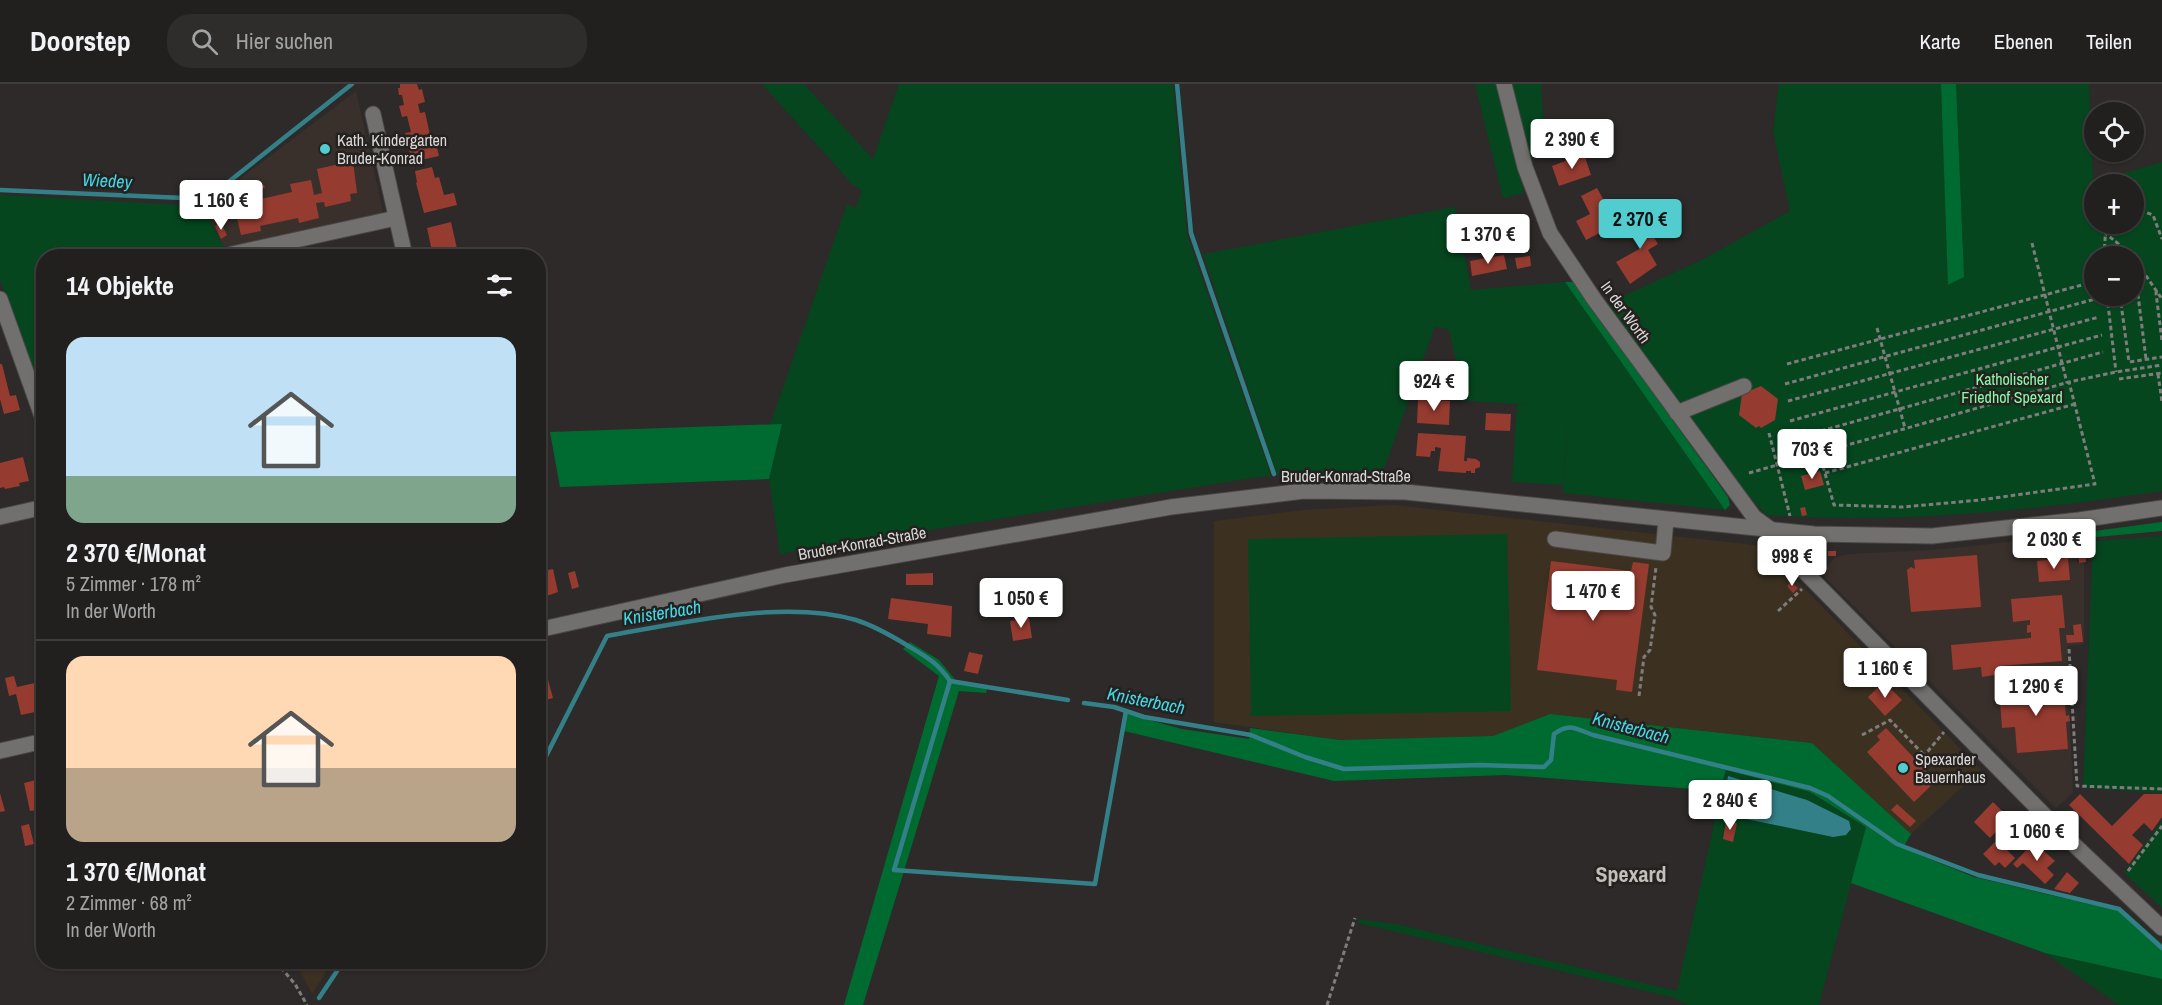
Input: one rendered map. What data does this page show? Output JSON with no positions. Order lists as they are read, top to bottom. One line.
{"streets":{"street":["In der Worth","Bruder-Konrad-Straße"]},"crossings":[["In der Worth","Bruder-Konrad-Straße"]],"districts":["Spexard"],"water":["Wiedey","Knisterbach"],"parks":["Katholischer Friedhof Spexard"],"places":["Kath. Kindergarten Bruder-Konrad","Spexarder Bauernhaus"],"page":{"header":"Doorstep","search":"Hier suchen","nav":["Karte","Ebenen","Teilen"],"map_buttons":["+","−"],"price":["2 390 €","1 160 €","2 370 €","1 370 €","924 €","703 €","2 030 €","998 €","1 470 €","1 050 €","1 160 €","1 290 €","2 840 €","1 060 €"],"heading":"14 Objekte","list":[{"name":"2 370 €/Monat","note":"5 Zimmer · 178 m² · In der Worth"},{"name":"1 370 €/Monat","note":"2 Zimmer · 68 m² · In der Worth"}]}}
